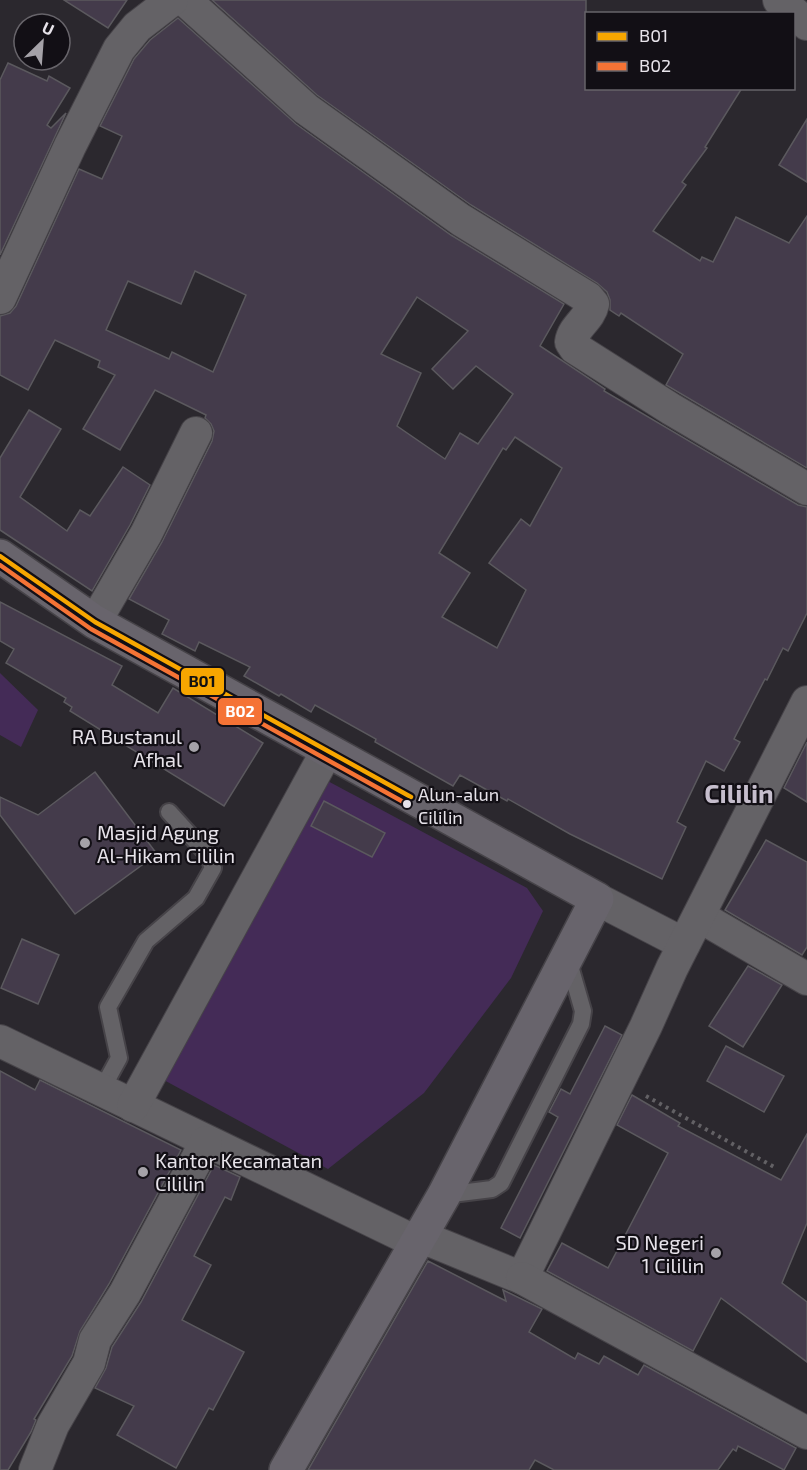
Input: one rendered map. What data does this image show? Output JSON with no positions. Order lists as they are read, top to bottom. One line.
{"districts":["Cililin"],"places":["RA Bustanul Afhal","Alun-alun Cililin","Masjid Agung Al-Hikam Cililin","Kantor Kecamatan Cililin","SD Negeri 1 Cililin"],"lines":["transit line B01","transit line B02"],"legend":["B01","B02"],"north":"top right"}
